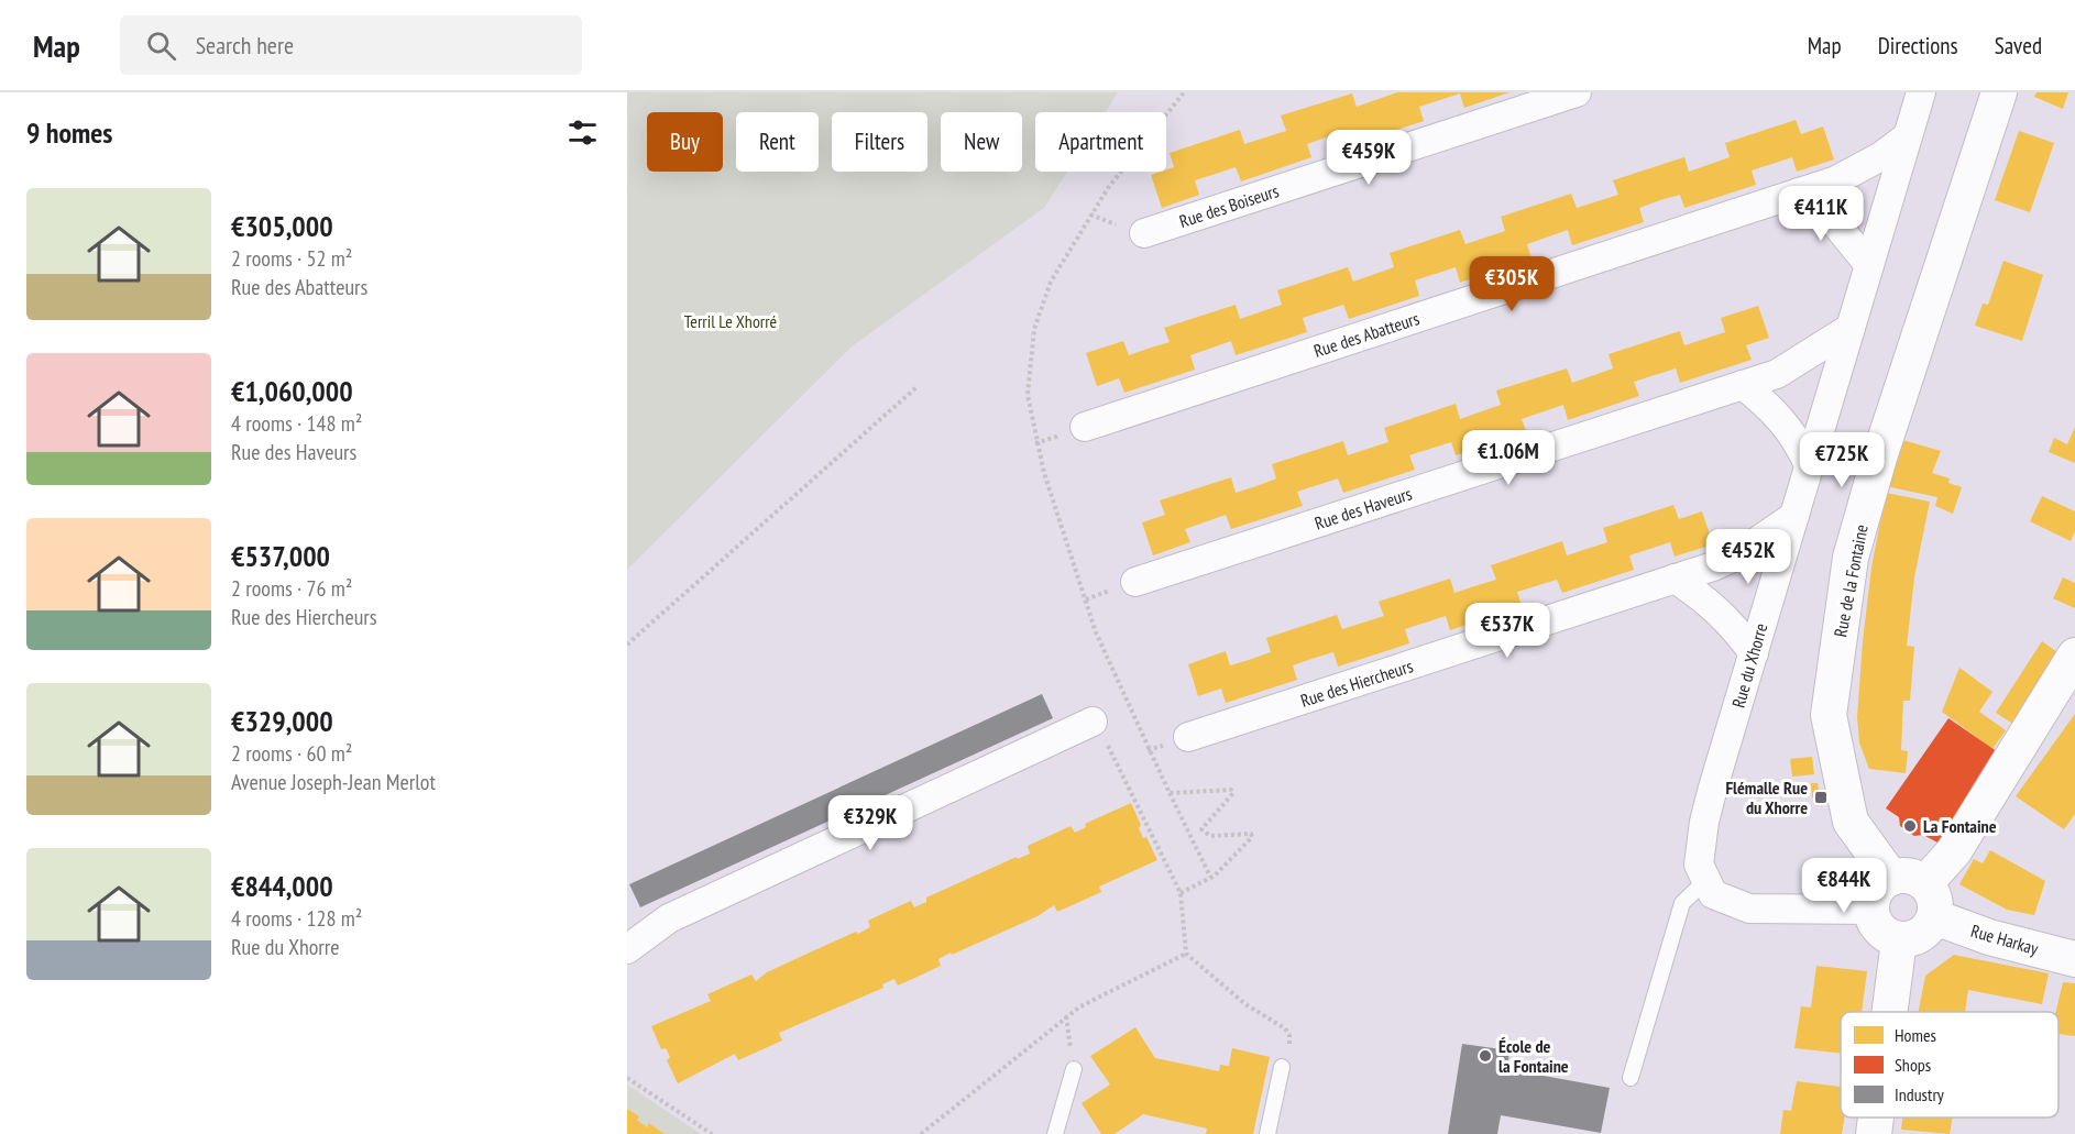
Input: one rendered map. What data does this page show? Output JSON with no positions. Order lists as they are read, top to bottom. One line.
{"streets":{"street":["Rue des Boiseurs","Rue des Abatteurs","Rue des Haveurs","Rue de la Fontaine","Rue du Xhorre","Rue des Hiercheurs","Rue Harkay"]},"crossings":[["Rue des Abatteurs","Rue du Xhorre"],["Rue des Haveurs","Rue du Xhorre"],["Rue de la Fontaine","Rue Harkay"],["Rue du Xhorre","Rue des Hiercheurs"]],"parks":["Terril Le Xhorré"],"places":{"transit":["Flémalle Rue du Xhorre"],"other":["La Fontaine","École de la Fontaine"]},"legend":["Homes","Shops","Industry"],"page":{"header":"Map","search":"Search here","nav":["Map","Directions","Saved"],"heading":"9 homes","chip":["Buy","Rent","Filters","New","Apartment"],"price":["€459K","€411K","€305K","€1.06M","€725K","€452K","€537K","€329K","€844K"],"list":[{"name":"€305,000","note":"2 rooms · 52 m² · Rue des Abatteurs"},{"name":"€1,060,000","note":"4 rooms · 148 m² · Rue des Haveurs"},{"name":"€537,000","note":"2 rooms · 76 m² · Rue des Hiercheurs"},{"name":"€329,000","note":"2 rooms · 60 m² · Avenue Joseph-Jean Merlot"},{"name":"€844,000","note":"4 rooms · 128 m² · Rue du Xhorre"}]}}
